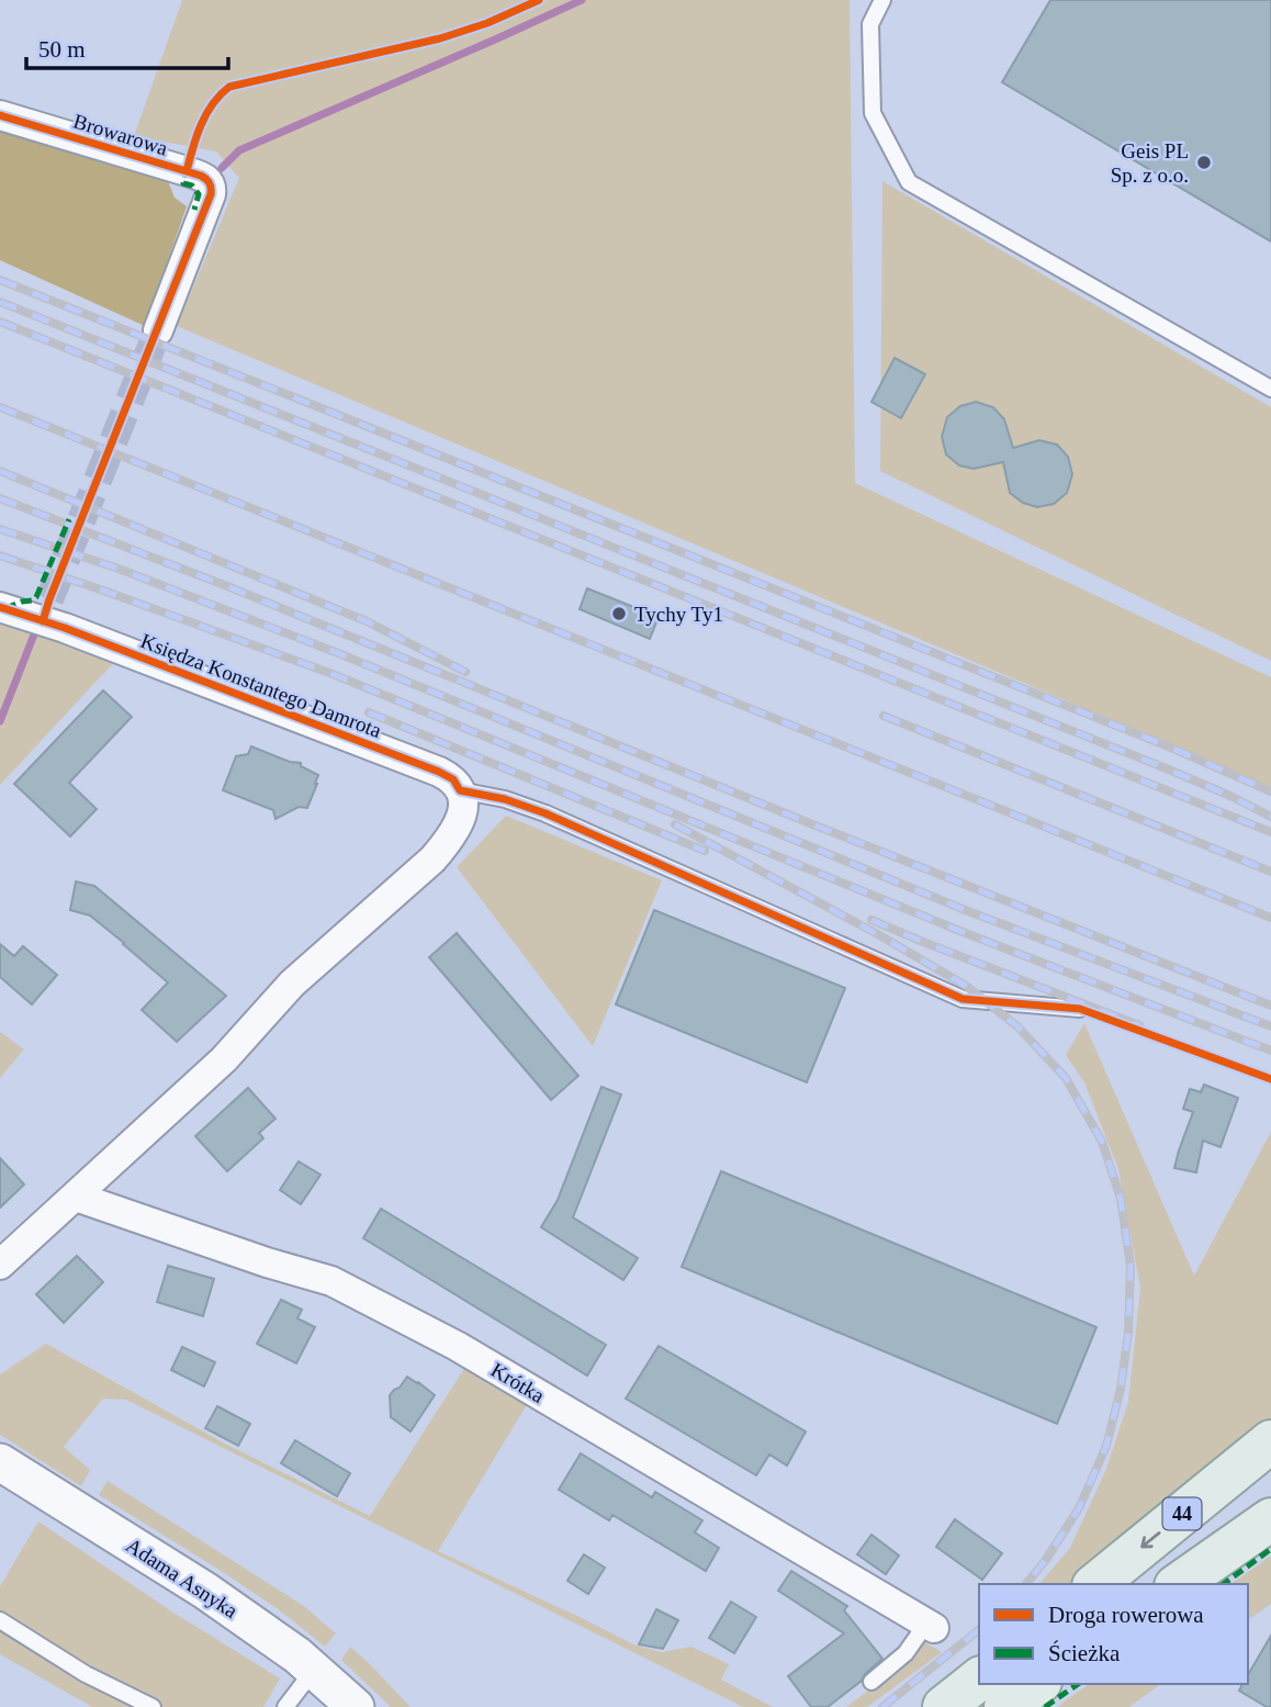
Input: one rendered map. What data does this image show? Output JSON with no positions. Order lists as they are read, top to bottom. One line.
{"streets":{"main road":["44"],"street":["Browarowa","Księdza Konstantego Damrota","Krótka","Adama Asnyka"]},"places":["Geis PL Sp. z o.o.","Tychy Ty1"],"legend":["Droga rowerowa","Ścieżka"],"scale_bar":"50 m"}
